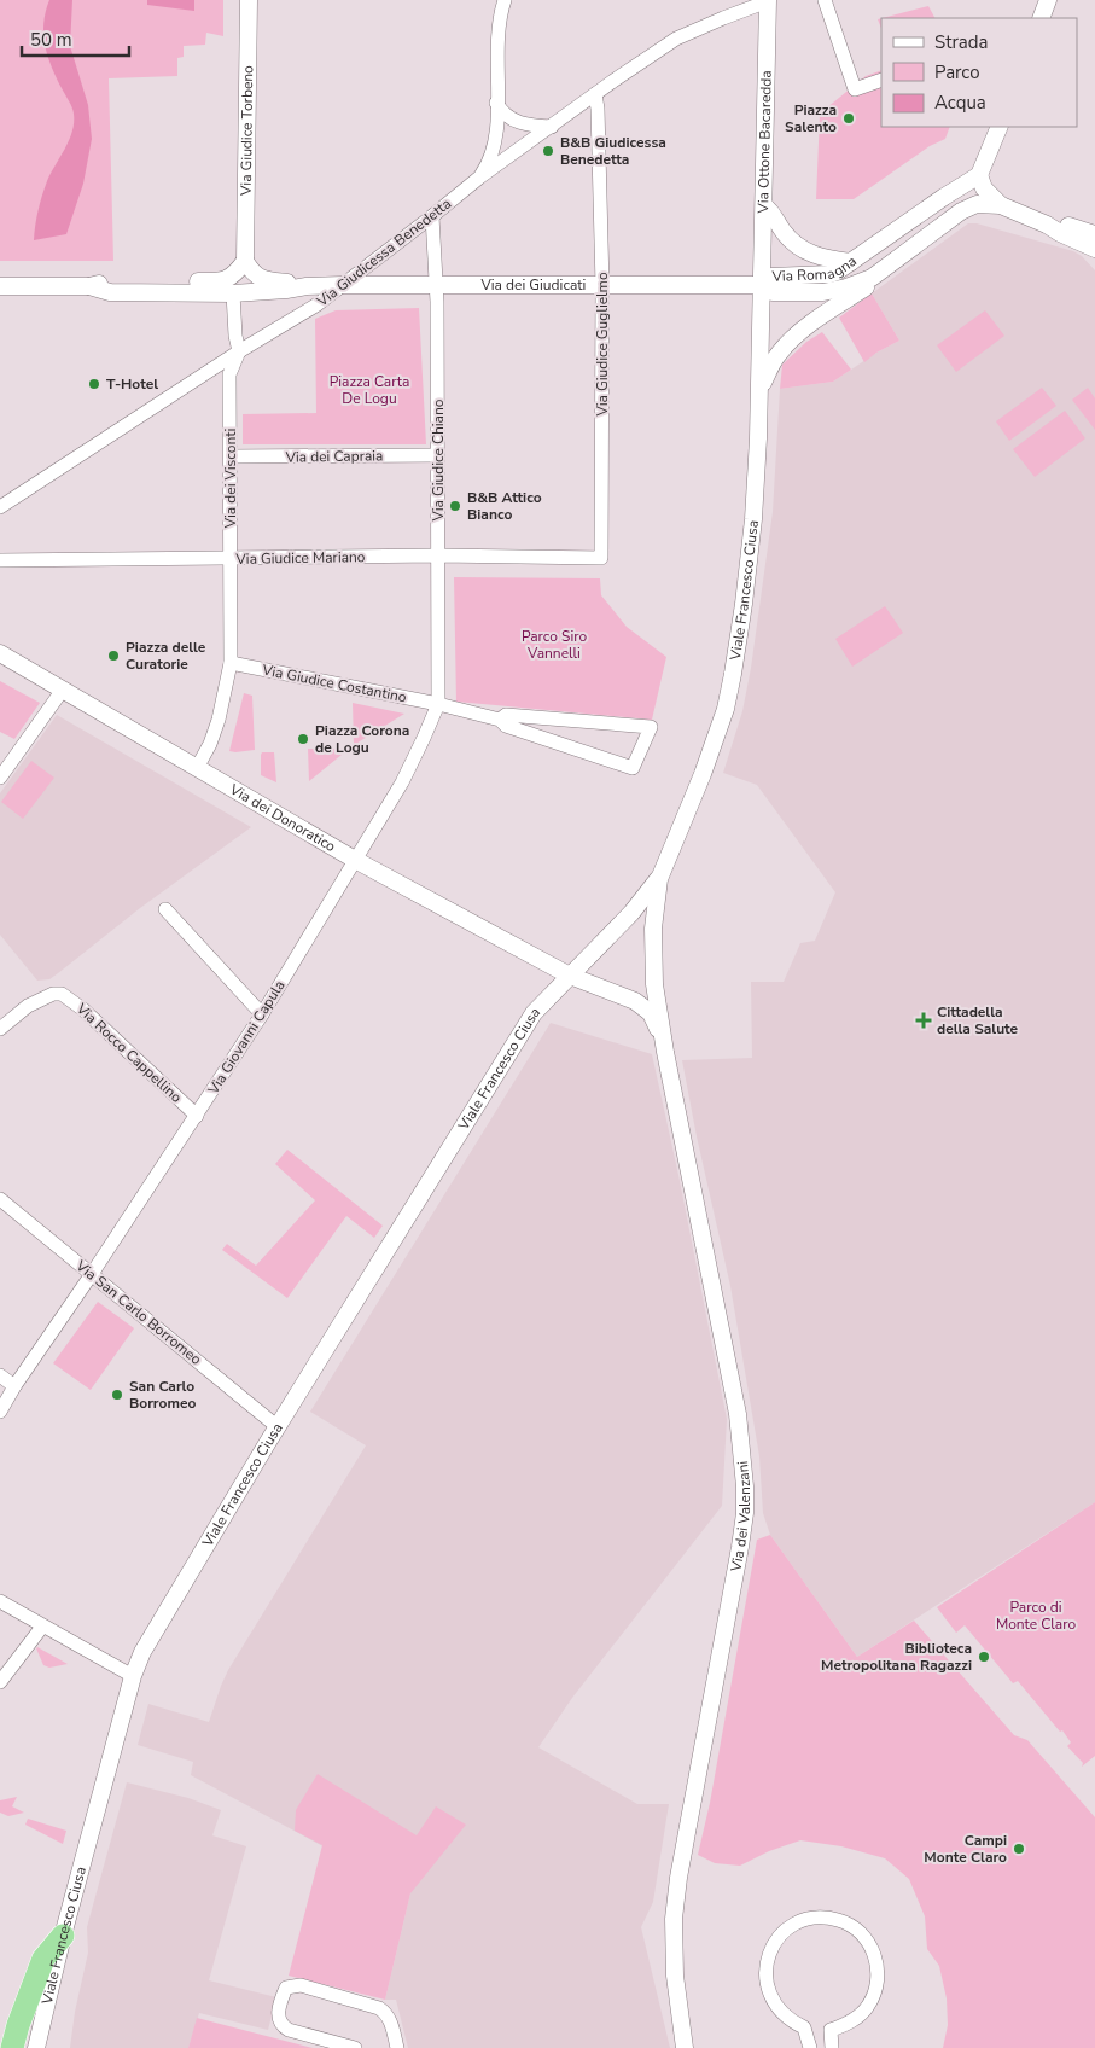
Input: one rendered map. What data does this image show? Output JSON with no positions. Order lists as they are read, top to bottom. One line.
{"streets":{"street":["Via Giudice Torbeno","Via Ottone Bacaredda","Via Giudicessa Benedetta","Via Romagna","Via dei Giudicati","Via Giudice Guglielmo","Via dei Capraia","Via Giudice Chiano","Via dei Visconti","Via Giudice Mariano","Viale Francesco Ciusa","Via Giudice Costantino","Via dei Donoratico","Via Giovanni Capula","Via Rocco Cappellino","Via San Carlo Borromeo","Via dei Valenzani"]},"crossings":[["Via Giudice Torbeno","Via dei Giudicati"],["Via Ottone Bacaredda","Via Giudicessa Benedetta"],["Via Ottone Bacaredda","Via Romagna"],["Via Ottone Bacaredda","Via dei Giudicati"],["Via Ottone Bacaredda","Viale Francesco Ciusa"],["Via Giudicessa Benedetta","Via dei Giudicati"],["Via Giudicessa Benedetta","Via Giudice Guglielmo"],["Via Giudicessa Benedetta","Via Giudice Chiano"],["Via Giudicessa Benedetta","Via dei Visconti"],["Via Romagna","Via dei Giudicati"],["Via Romagna","Viale Francesco Ciusa"],["Via dei Giudicati","Via Giudice Guglielmo"],["Via dei Giudicati","Via Giudice Chiano"],["Via dei Giudicati","Via dei Visconti"],["Via dei Giudicati","Viale Francesco Ciusa"],["Via Giudice Guglielmo","Via Giudice Mariano"],["Via dei Capraia","Via Giudice Chiano"],["Via dei Capraia","Via dei Visconti"],["Via Giudice Chiano","Via Giudice Mariano"],["Via Giudice Chiano","Via Giudice Costantino"],["Via Giudice Chiano","Via Giovanni Capula"],["Via dei Visconti","Via Giudice Mariano"],["Via dei Visconti","Via Giudice Costantino"],["Via dei Visconti","Via dei Donoratico"],["Viale Francesco Ciusa","Via dei Donoratico"],["Viale Francesco Ciusa","Via San Carlo Borromeo"],["Viale Francesco Ciusa","Via dei Valenzani"],["Via Giudice Costantino","Via Giovanni Capula"],["Via dei Donoratico","Via Giovanni Capula"],["Via Giovanni Capula","Via Rocco Cappellino"],["Via Giovanni Capula","Via San Carlo Borromeo"]],"parks":["Piazza Carta De Logu","Parco Siro Vannelli","Parco di Monte Claro"],"places":{"other":["Piazza Salento","B&B Giudicessa Benedetta","T-Hotel","B&B Attico Bianco","Piazza delle Curatorie","Piazza Corona de Logu","San Carlo Borromeo","Biblioteca Metropolitana Ragazzi","Campi Monte Claro"],"health":["Cittadella della Salute"]},"legend":["Strada","Parco","Acqua"],"scale_bar":"50 m"}
